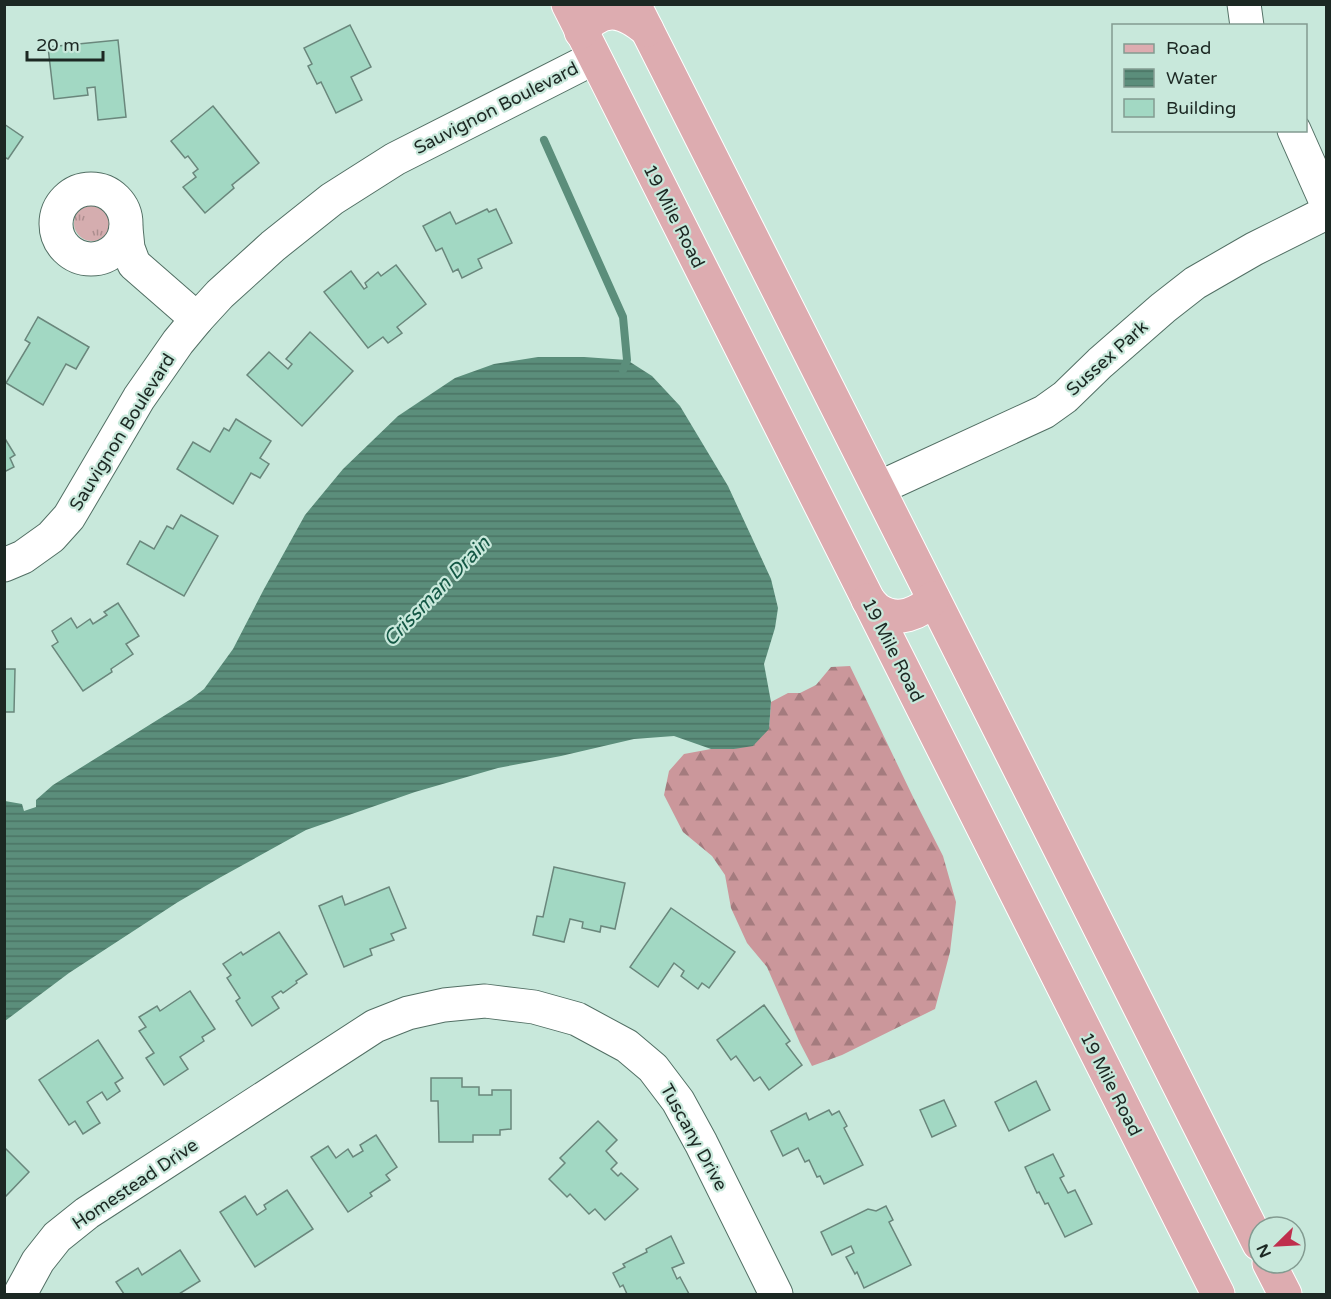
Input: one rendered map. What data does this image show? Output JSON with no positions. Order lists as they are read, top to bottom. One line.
{"streets":{"main road":["19 Mile Road"],"street":["Sauvignon Boulevard","Sussex Park","Tuscany Drive","Homestead Drive"]},"crossings":[["Sauvignon Boulevard","19 Mile Road"],["Tuscany Drive","Homestead Drive"]],"water":["Crissman Drain"],"legend":["Road","Water","Building"],"scale_bar":"20 m","north":"bottom left"}
